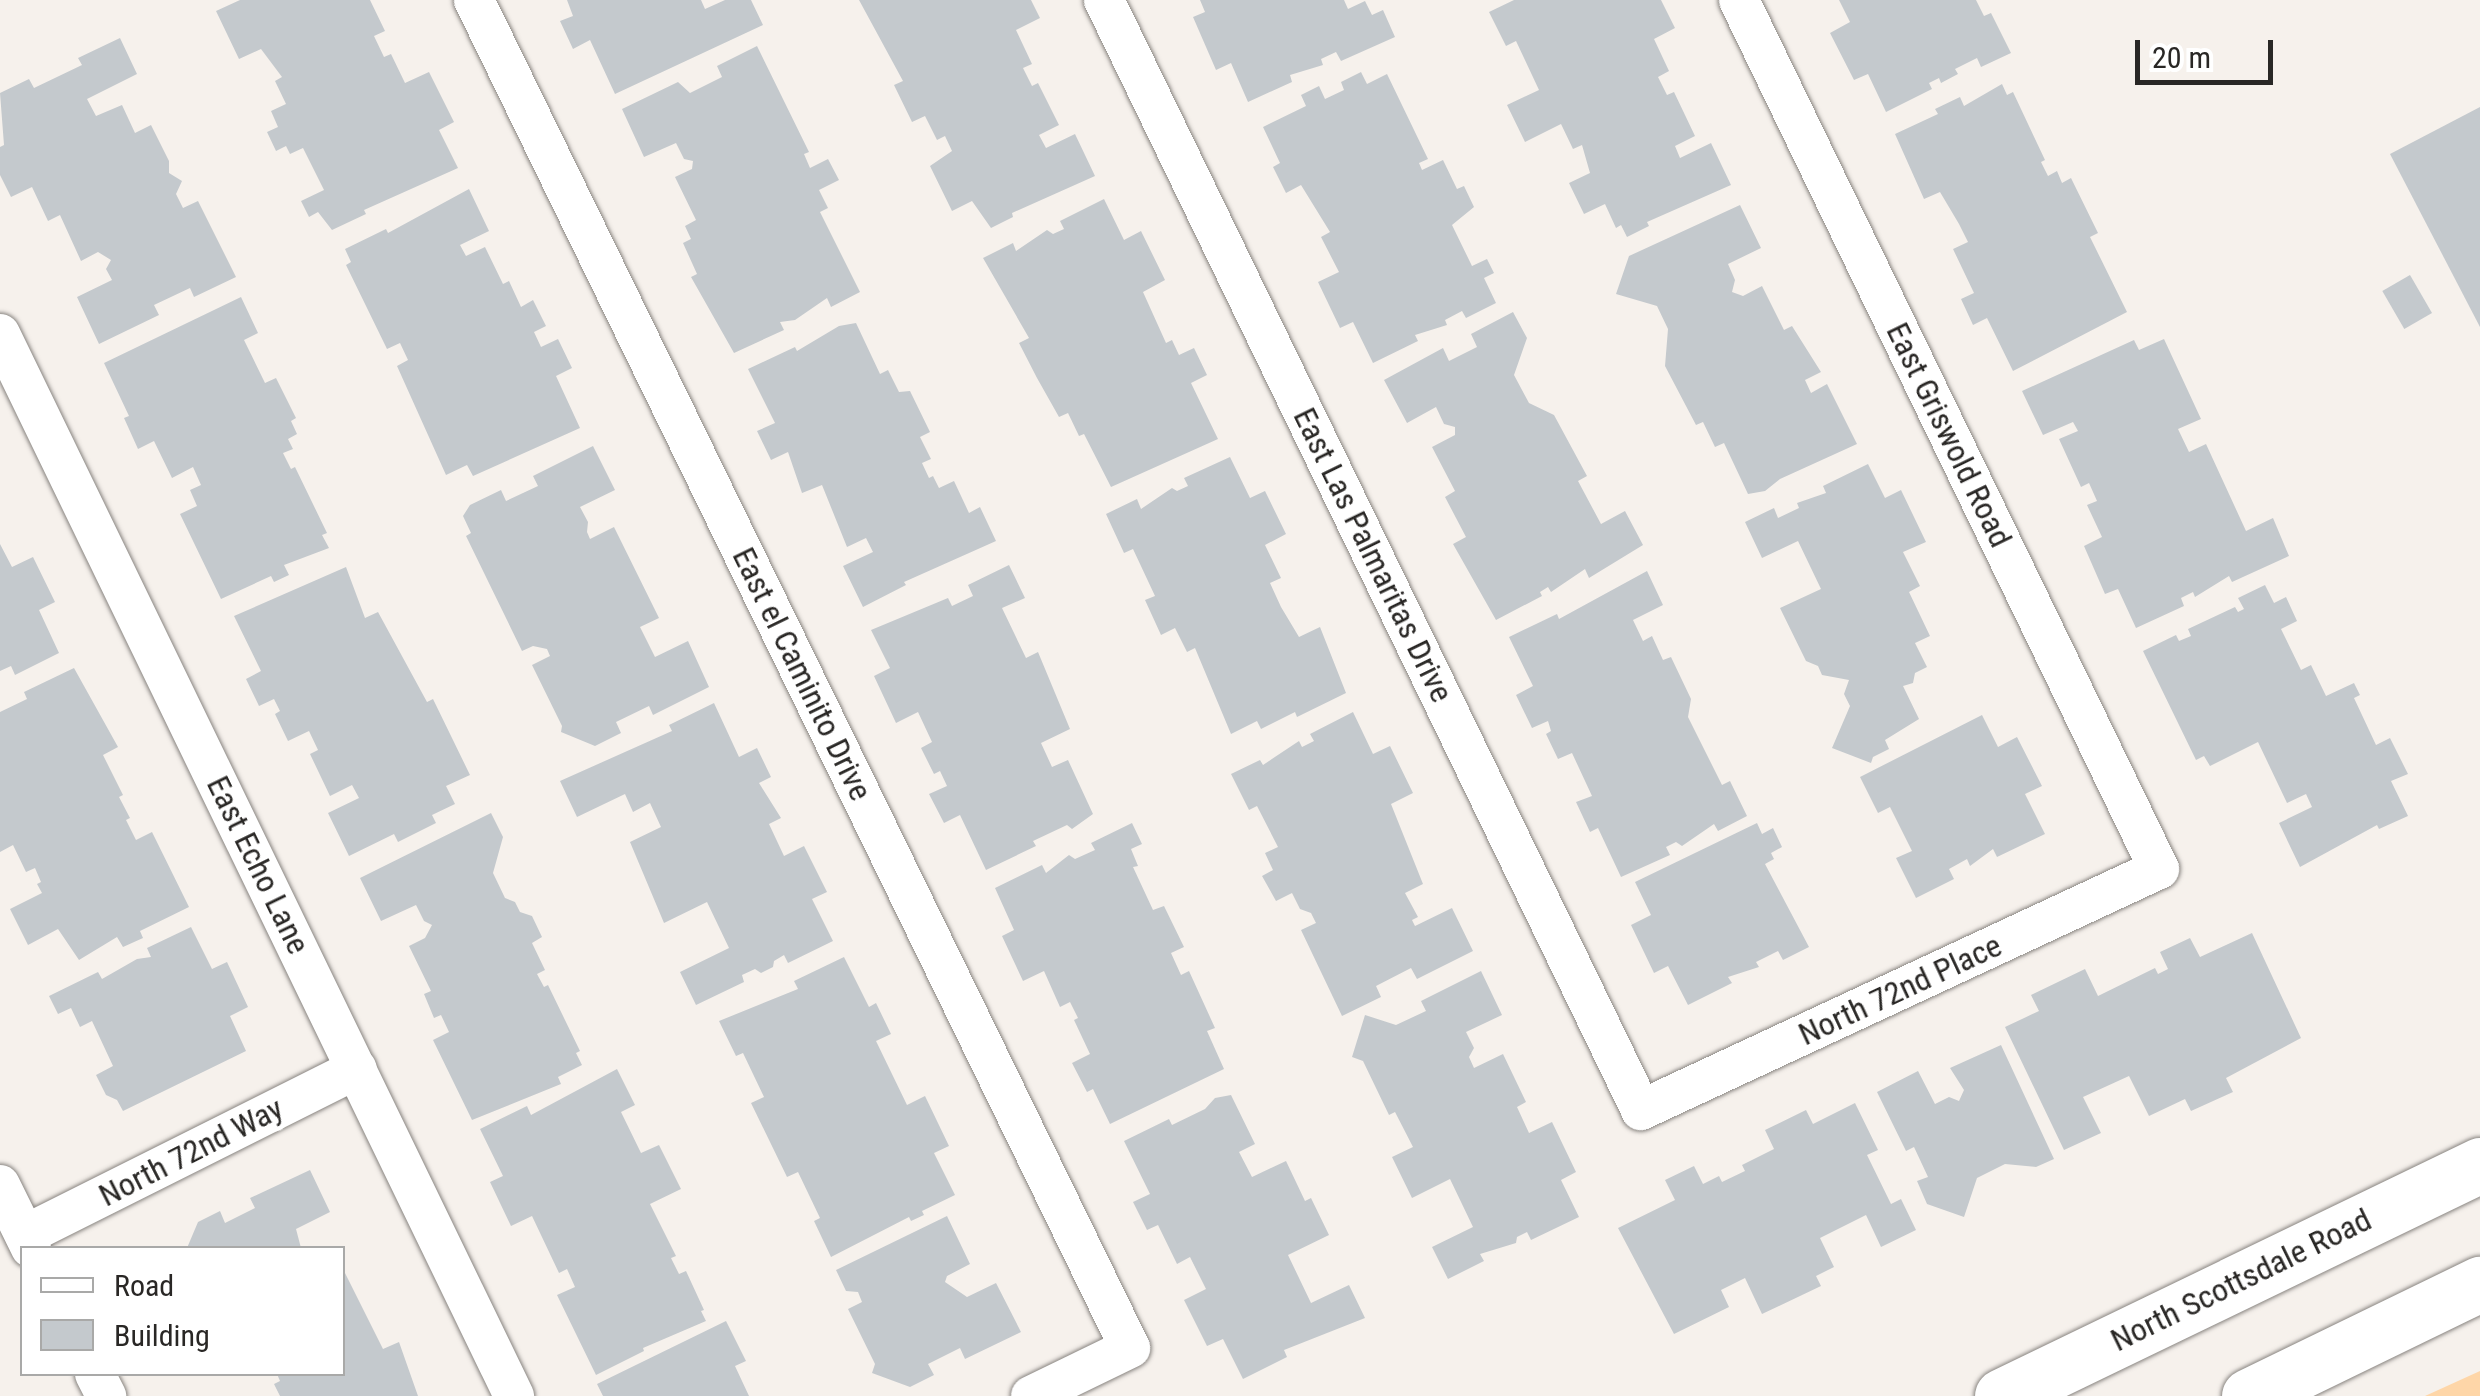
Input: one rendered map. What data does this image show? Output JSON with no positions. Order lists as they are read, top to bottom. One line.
{"streets":{"main road":["North Scottsdale Road"],"street":["East Griswold Road","East Las Palmaritas Drive","East el Caminito Drive","East Echo Lane","North 72nd Place","North 72nd Way"]},"crossings":[["East Griswold Road","North 72nd Place"],["East Las Palmaritas Drive","North 72nd Place"],["East Echo Lane","North 72nd Way"]],"legend":["Road","Building"],"scale_bar":"20 m"}
